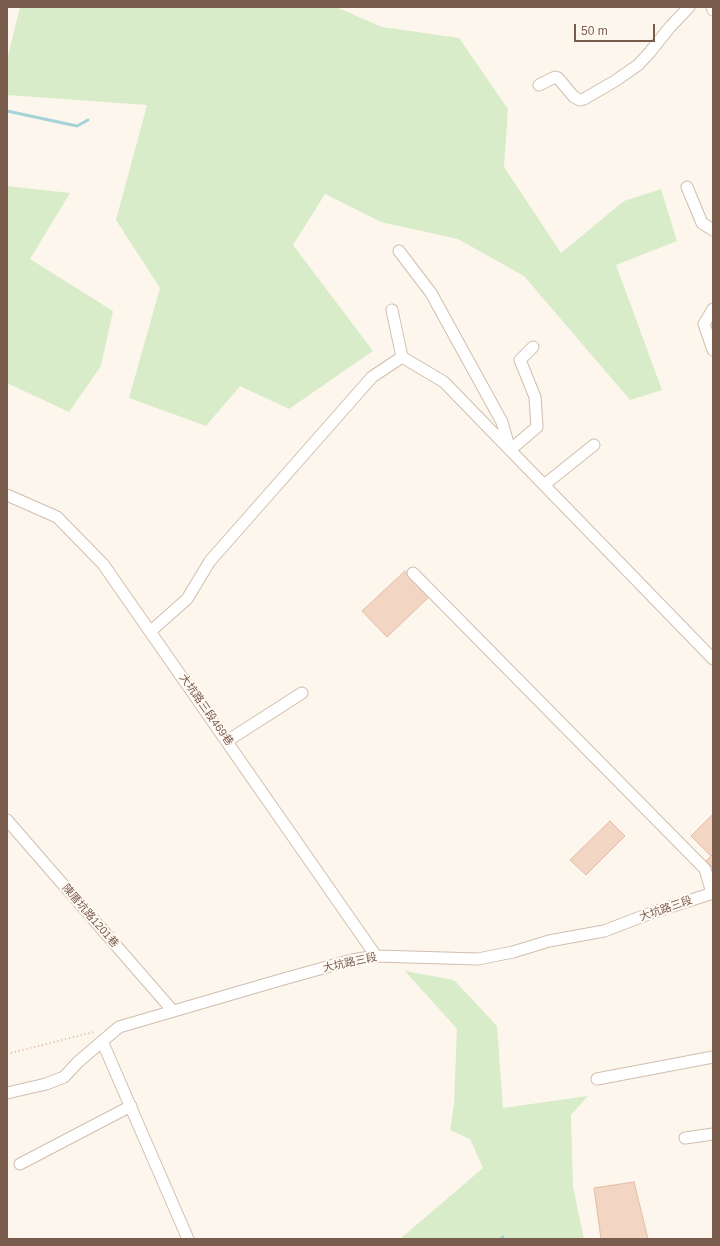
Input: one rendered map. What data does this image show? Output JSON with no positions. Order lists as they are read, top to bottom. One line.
{"streets":{"street":["大坑路三段469巷","大坑路三段","陳厝坑路1201巷"]},"crossings":[["大坑路三段469巷","大坑路三段"],["大坑路三段","陳厝坑路1201巷"]],"scale_bar":"50 m"}
